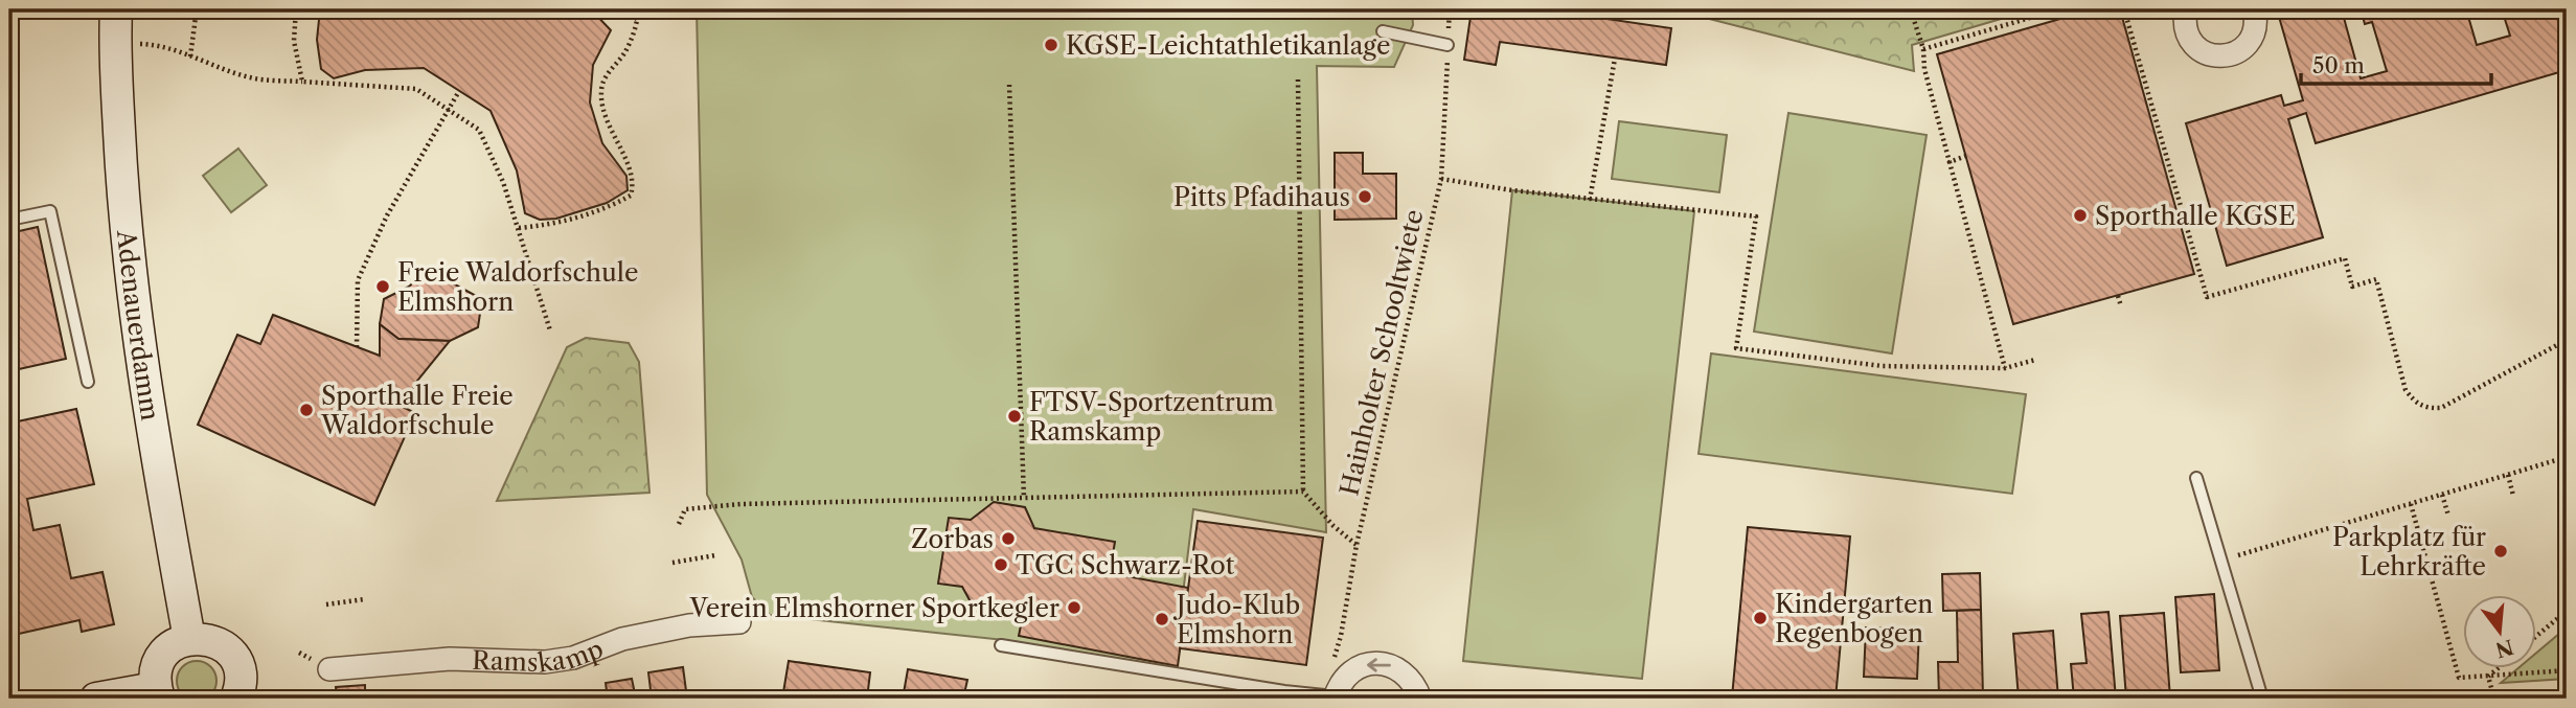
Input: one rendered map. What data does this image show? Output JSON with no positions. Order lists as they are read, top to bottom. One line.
{"streets":{"street":["Adenauerdamm","Ramskamp"],"path":["Hainholter Schooltwiete"]},"places":["KGSE-Leichtathletikanlage","Pitts Pfadihaus","Sporthalle KGSE","Freie Waldorfschule Elmshorn","Sporthalle Freie Waldorfschule","FTSV-Sportzentrum Ramskamp","Zorbas","Parkplatz für Lehrkräfte","TGC Schwarz-Rot","Verein Elmshorner Sportkegler","Kindergarten Regenbogen","Judo-Klub Elmshorn"],"scale_bar":"50 m","north":"bottom"}
